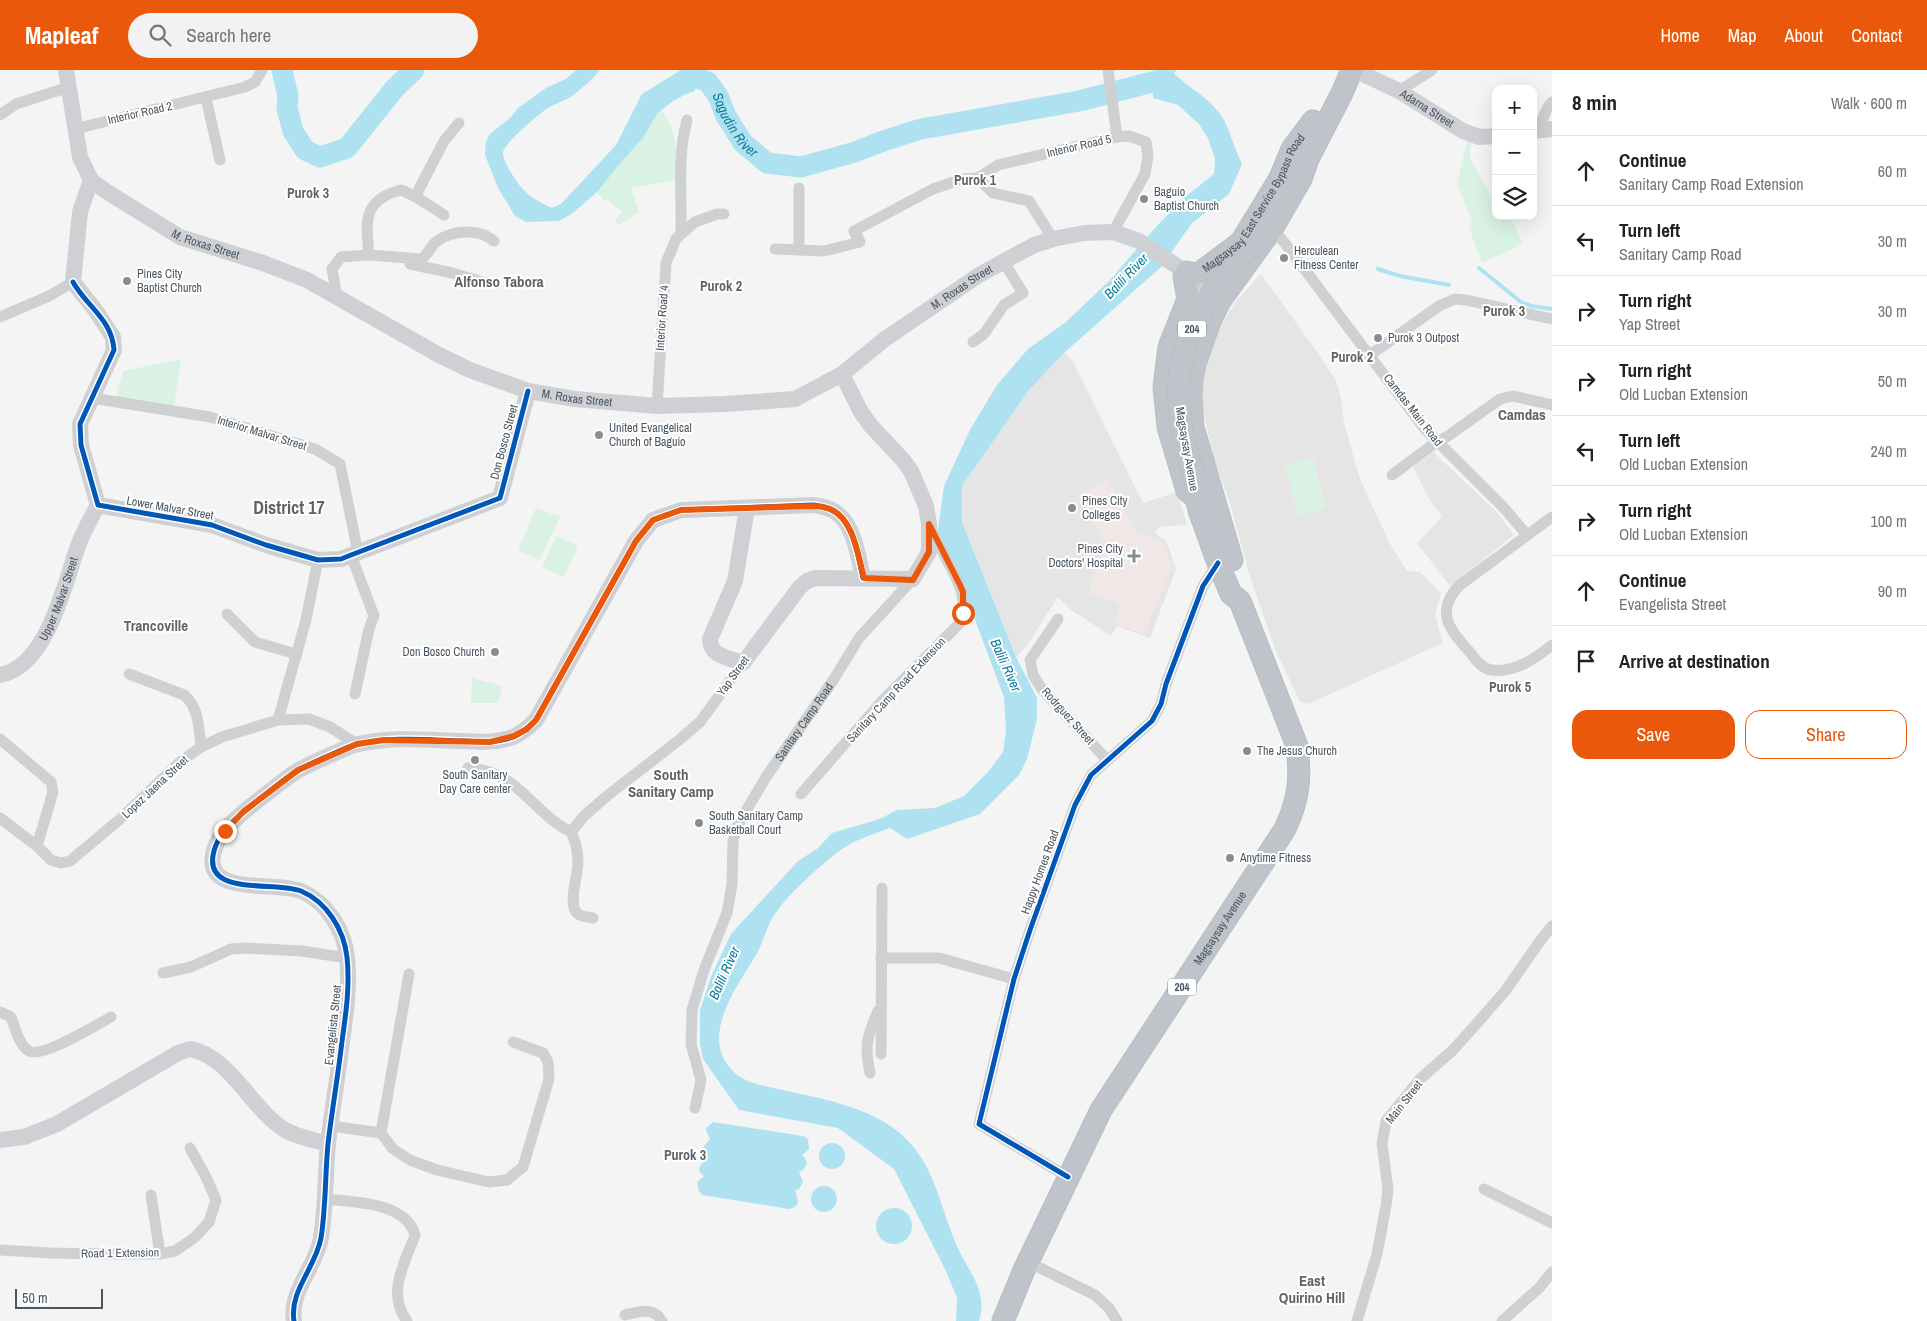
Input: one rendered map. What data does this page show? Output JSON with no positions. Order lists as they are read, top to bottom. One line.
{"streets":{"highway":["Magsaysay East Service Bypass Road","204","Magsaysay Avenue"],"street":["Adarna Street","Interior Road 2","Interior Road 5","M. Roxas Street","Interior Road 4","Camdas Main Road","Interior Malvar Street","Don Bosco Street","Lower Malvar Street","Upper Malvar Street","Yap Street","Sanitary Camp Road Extension","Rodrguez Street","Sanitary Camp Road","Lopez Jaena Street","Happy Homes Road","Evangelista Street","Main Street","Road 1 Extension"]},"crossings":[["Adarna Street","204"],["Adarna Street","Magsaysay Avenue"],["Interior Road 5","M. Roxas Street"],["Magsaysay East Service Bypass Road","M. Roxas Street"],["Magsaysay East Service Bypass Road","204"],["Magsaysay East Service Bypass Road","Magsaysay Avenue"],["M. Roxas Street","Interior Road 4"],["M. Roxas Street","Don Bosco Street"],["M. Roxas Street","Sanitary Camp Road"],["204","Magsaysay Avenue"],["Camdas Main Road","Magsaysay Avenue"],["Interior Malvar Street","Lower Malvar Street"],["Don Bosco Street","Lower Malvar Street"],["Magsaysay Avenue","Happy Homes Road"],["Lower Malvar Street","Upper Malvar Street"],["Yap Street","Sanitary Camp Road"],["Yap Street","Evangelista Street"],["Sanitary Camp Road Extension","Sanitary Camp Road"],["Rodrguez Street","Happy Homes Road"],["Lopez Jaena Street","Evangelista Street"]],"districts":["Purok 1","Purok 3","Alfonso Tabora","Purok 2","Purok 3","Purok 2","Camdas","District 17","Trancoville","Purok 5","South Sanitary Camp","Purok 3","East Quirino Hill"],"water":["Sagudin River","Balili River"],"places":{"other":["Baguio Baptist Church","Herculean Fitness Center","Pines City Baptist Church","Purok 3 Outpost","United Evangelical Church of Baguio","Pines City Colleges","Don Bosco Church","The Jesus Church","South Sanitary Day Care center","South Sanitary Camp Basketball Court","Anytime Fitness"],"health":["Pines City Doctors' Hospital"]},"scale_bar":"50 m","page":{"header":"Mapleaf","search":"Search here","nav":["Home","Map","About","Contact"],"heading":["8 min","Walk · 600 m"],"map_buttons":["+","−"],"list":[["Continue","Sanitary Camp Road Extension","60 m"],["Turn left","Sanitary Camp Road","30 m"],["Turn right","Yap Street","30 m"],["Turn right","Old Lucban Extension","50 m"],["Turn left","Old Lucban Extension","240 m"],["Turn right","Old Lucban Extension","100 m"],["Continue","Evangelista Street","90 m"],"Arrive at destination"],"buttons":["Save","Share"],"scale":"50 m"}}
